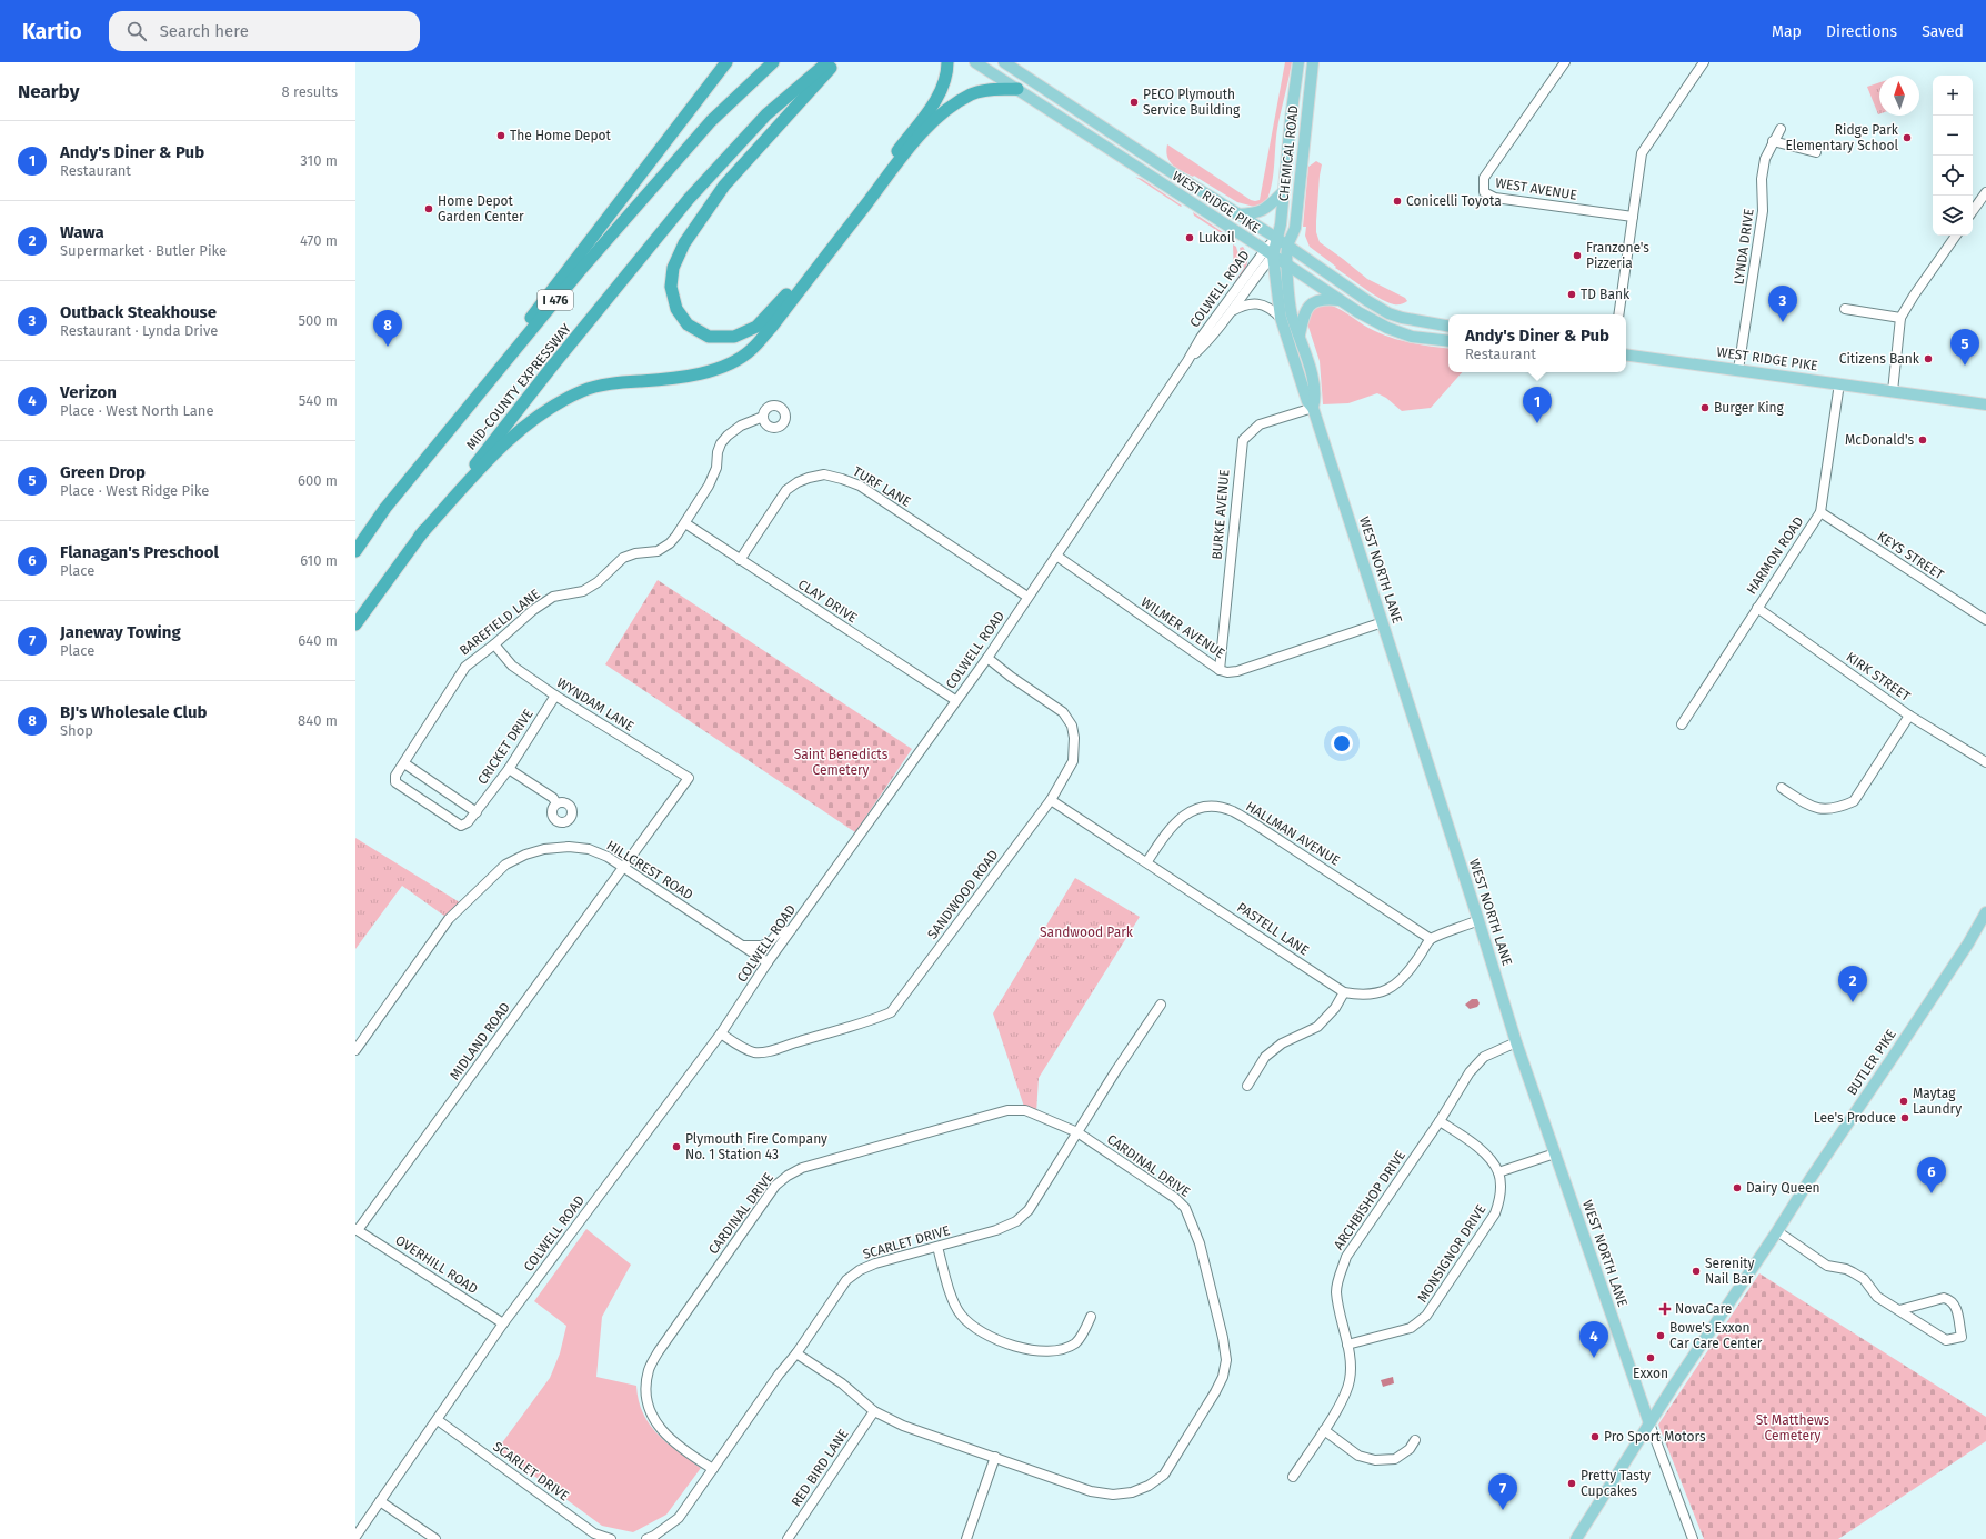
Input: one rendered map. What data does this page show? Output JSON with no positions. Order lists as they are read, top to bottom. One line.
{"streets":{"highway":["I 476","MID-COUNTY EXPRESSWAY"],"main road":["CHEMICAL ROAD","WEST RIDGE PIKE","WEST NORTH LANE","BUTLER PIKE"],"street":["WEST AVENUE","LYNDA DRIVE","COLWELL ROAD","TURF LANE","BURKE AVENUE","HARMON ROAD","KEYS STREET","CLAY DRIVE","BAREFIELD LANE","WILMER AVENUE","KIRK STREET","WYNDAM LANE","CRICKET DRIVE","HALLMAN AVENUE","HILLCREST ROAD","SANDWOOD ROAD","PASTELL LANE","MIDLAND ROAD","CARDINAL DRIVE","ARCHBISHOP DRIVE","SCARLET DRIVE","MONSIGNOR DRIVE","OVERHILL ROAD","RED BIRD LANE"]},"crossings":[["CHEMICAL ROAD","WEST RIDGE PIKE"],["CHEMICAL ROAD","WEST NORTH LANE"],["WEST RIDGE PIKE","LYNDA DRIVE"],["WEST RIDGE PIKE","COLWELL ROAD"],["WEST RIDGE PIKE","HARMON ROAD"],["WEST RIDGE PIKE","WEST NORTH LANE"],["COLWELL ROAD","TURF LANE"],["COLWELL ROAD","WEST NORTH LANE"],["COLWELL ROAD","CLAY DRIVE"],["COLWELL ROAD","WILMER AVENUE"],["COLWELL ROAD","HILLCREST ROAD"],["COLWELL ROAD","SANDWOOD ROAD"],["COLWELL ROAD","SCARLET DRIVE"],["COLWELL ROAD","OVERHILL ROAD"],["TURF LANE","CLAY DRIVE"],["BURKE AVENUE","WEST NORTH LANE"],["BURKE AVENUE","WILMER AVENUE"],["HARMON ROAD","KEYS STREET"],["HARMON ROAD","KIRK STREET"],["WEST NORTH LANE","WILMER AVENUE"],["WEST NORTH LANE","BUTLER PIKE"],["WEST NORTH LANE","ARCHBISHOP DRIVE"],["CLAY DRIVE","BAREFIELD LANE"],["BAREFIELD LANE","WYNDAM LANE"],["BAREFIELD LANE","CRICKET DRIVE"],["WYNDAM LANE","CRICKET DRIVE"],["WYNDAM LANE","MIDLAND ROAD"],["HALLMAN AVENUE","PASTELL LANE"],["HILLCREST ROAD","MIDLAND ROAD"],["SANDWOOD ROAD","PASTELL LANE"],["MIDLAND ROAD","OVERHILL ROAD"],["CARDINAL DRIVE","SCARLET DRIVE"],["CARDINAL DRIVE","RED BIRD LANE"],["ARCHBISHOP DRIVE","MONSIGNOR DRIVE"]],"parks":["Saint Benedicts Cemetery","Sandwood Park","St Matthews Cemetery"],"places":{"other":["PECO Plymouth Service Building","The Home Depot","Ridge Park Elementary School","Conicelli Toyota","Home Depot Garden Center","Lukoil","Franzone's Pizzeria","TD Bank","Citizens Bank","Burger King","McDonald's","Maytag Laundry","Lee's Produce","Plymouth Fire Company No. 1 Station 43","Dairy Queen","Serenity Nail Bar","Bowe's Exxon Car Care Center","Exxon","Pro Sport Motors","Pretty Tasty Cupcakes"],"health":["NovaCare"]},"north":"top","page":{"header":"Kartio","search":"Search here","nav":["Map","Directions","Saved"],"heading":["Nearby","8 results"],"map_buttons":["+","−"],"list":[{"mark":"1","name":"Andy's Diner & Pub","note":"Restaurant","value":"310 m"},{"mark":"2","name":"Wawa","note":"Supermarket · Butler Pike","value":"470 m"},{"mark":"3","name":"Outback Steakhouse","note":"Restaurant · Lynda Drive","value":"500 m"},{"mark":"4","name":"Verizon","note":"Place · West North Lane","value":"540 m"},{"mark":"5","name":"Green Drop","note":"Place · West Ridge Pike","value":"600 m"},{"mark":"6","name":"Flanagan's Preschool","note":"Place","value":"610 m"},{"mark":"7","name":"Janeway Towing","note":"Place","value":"640 m"},{"mark":"8","name":"BJ's Wholesale Club","note":"Shop","value":"840 m"}],"pins":["3","8","5","1","2","6","4","7"],"popup":["Andy's Diner & Pub","Restaurant"]}}
